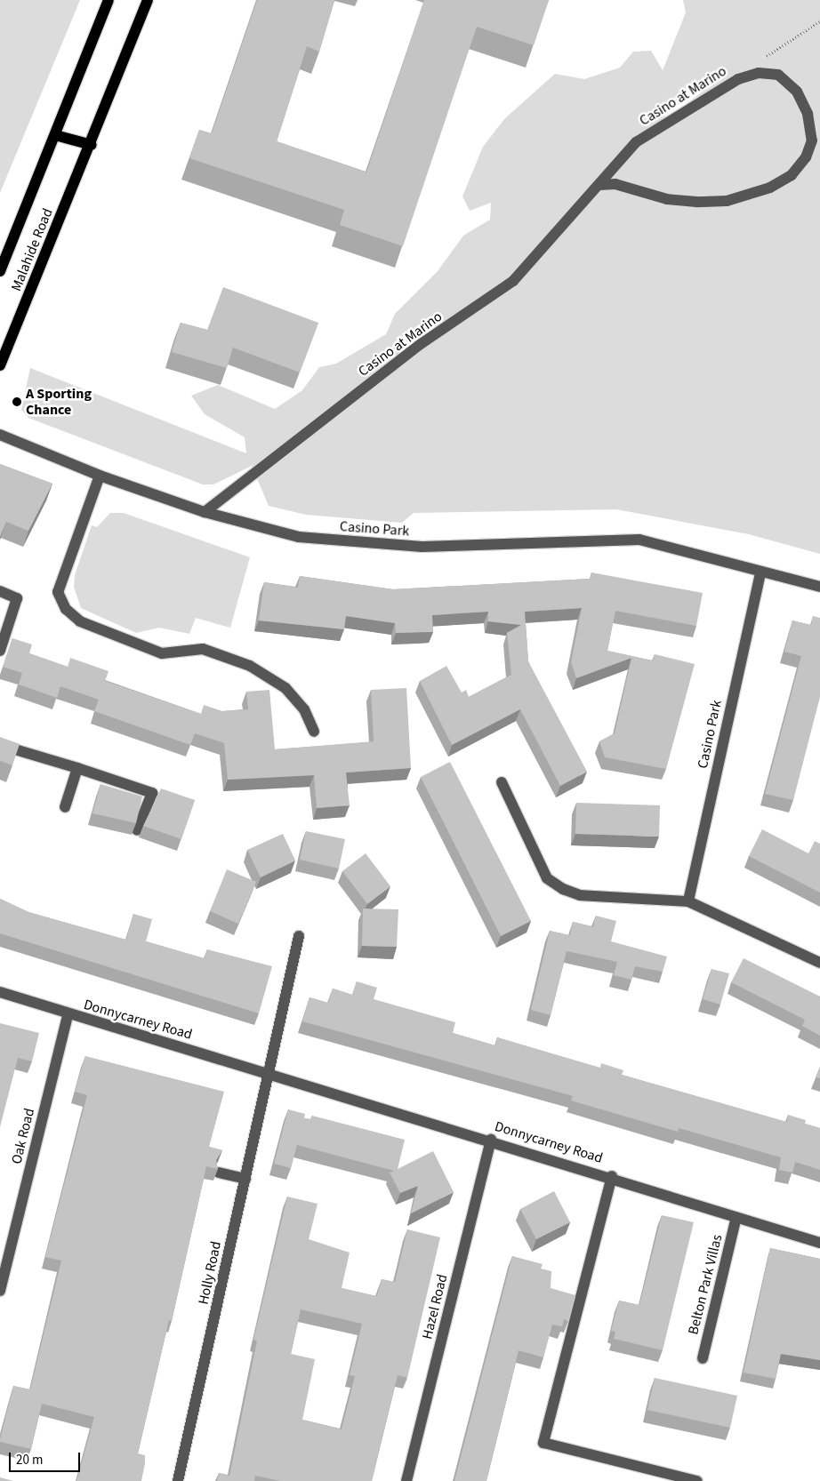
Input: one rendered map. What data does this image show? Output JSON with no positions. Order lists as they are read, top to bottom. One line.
{"streets":{"main road":["Malahide Road"],"street":["Casino at Marino","Casino Park","Donnycarney Road","Oak Road","Holly Road","Belton Park Villas","Hazel Road"]},"crossings":[["Casino at Marino","Casino Park"],["Donnycarney Road","Oak Road"],["Donnycarney Road","Holly Road"],["Donnycarney Road","Belton Park Villas"],["Donnycarney Road","Hazel Road"]],"places":["A Sporting Chance"],"scale_bar":"20 m"}
